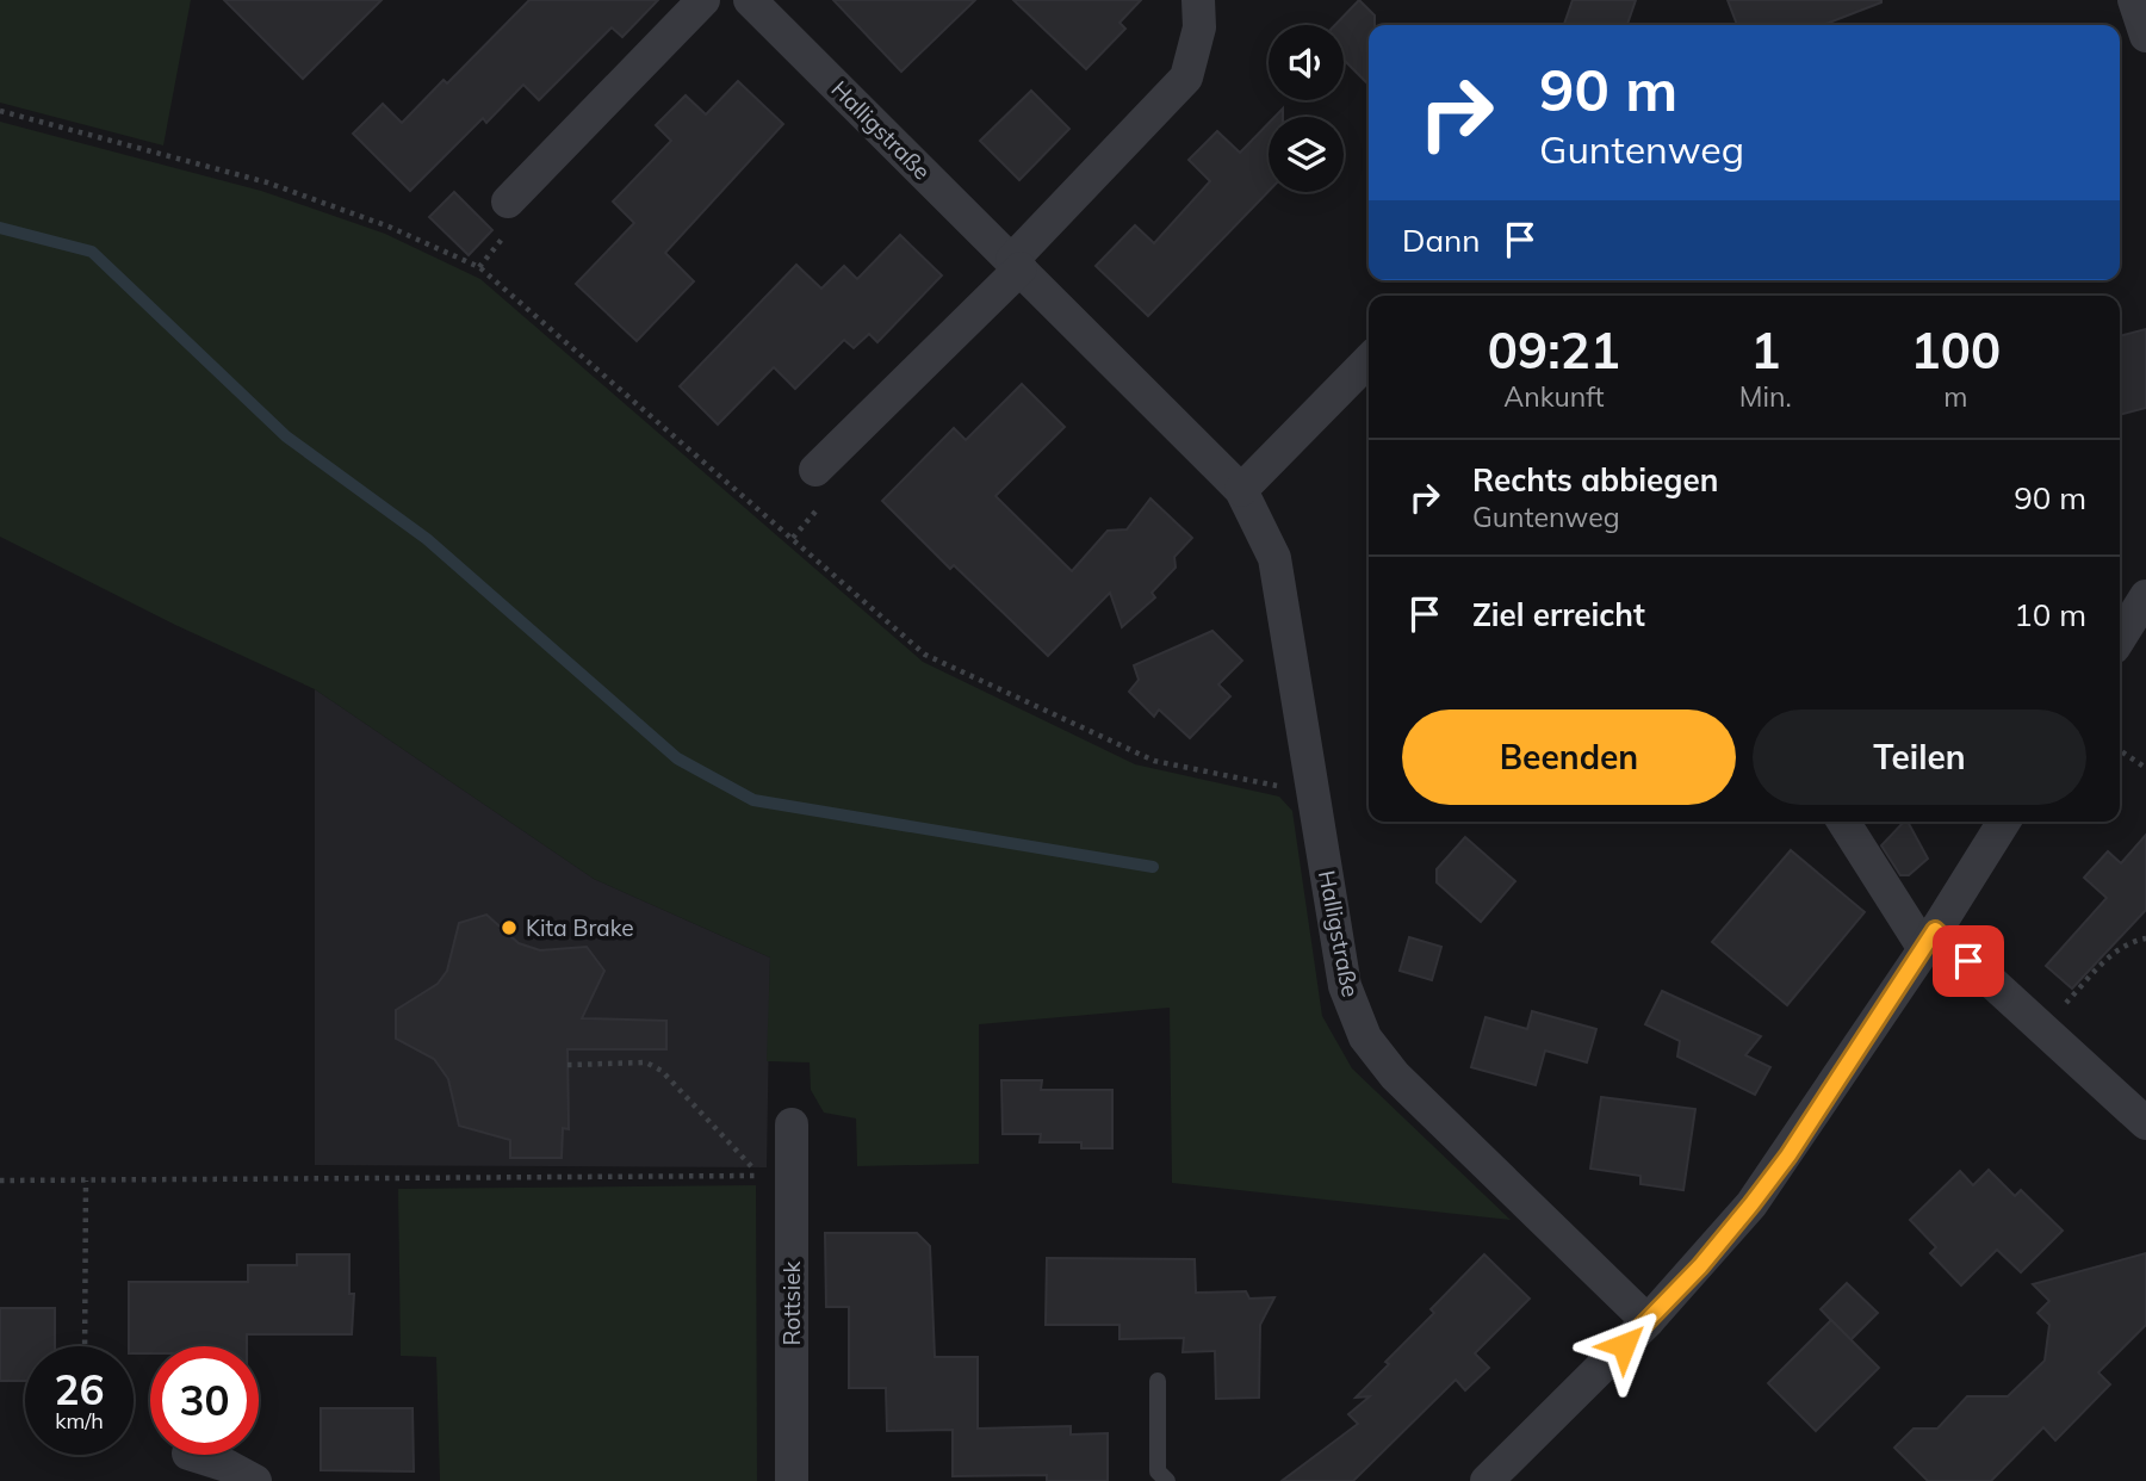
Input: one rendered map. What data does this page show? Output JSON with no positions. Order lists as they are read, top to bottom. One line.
{"streets":{"street":["Halligstraße","Rottsiek"]},"places":["Kita Brake"],"page":{"turn":["90 m","Guntenweg"],"then":"Dann","eta":["09:21","Ankunft","1","Min.","100","m"],"list":[{"name":"Rechts abbiegen","note":"Guntenweg","value":"90 m"},{"name":"Ziel erreicht","value":"10 m"}],"buttons":["Beenden","Teilen"],"speed":"26 km/h","limit":"30"}}
